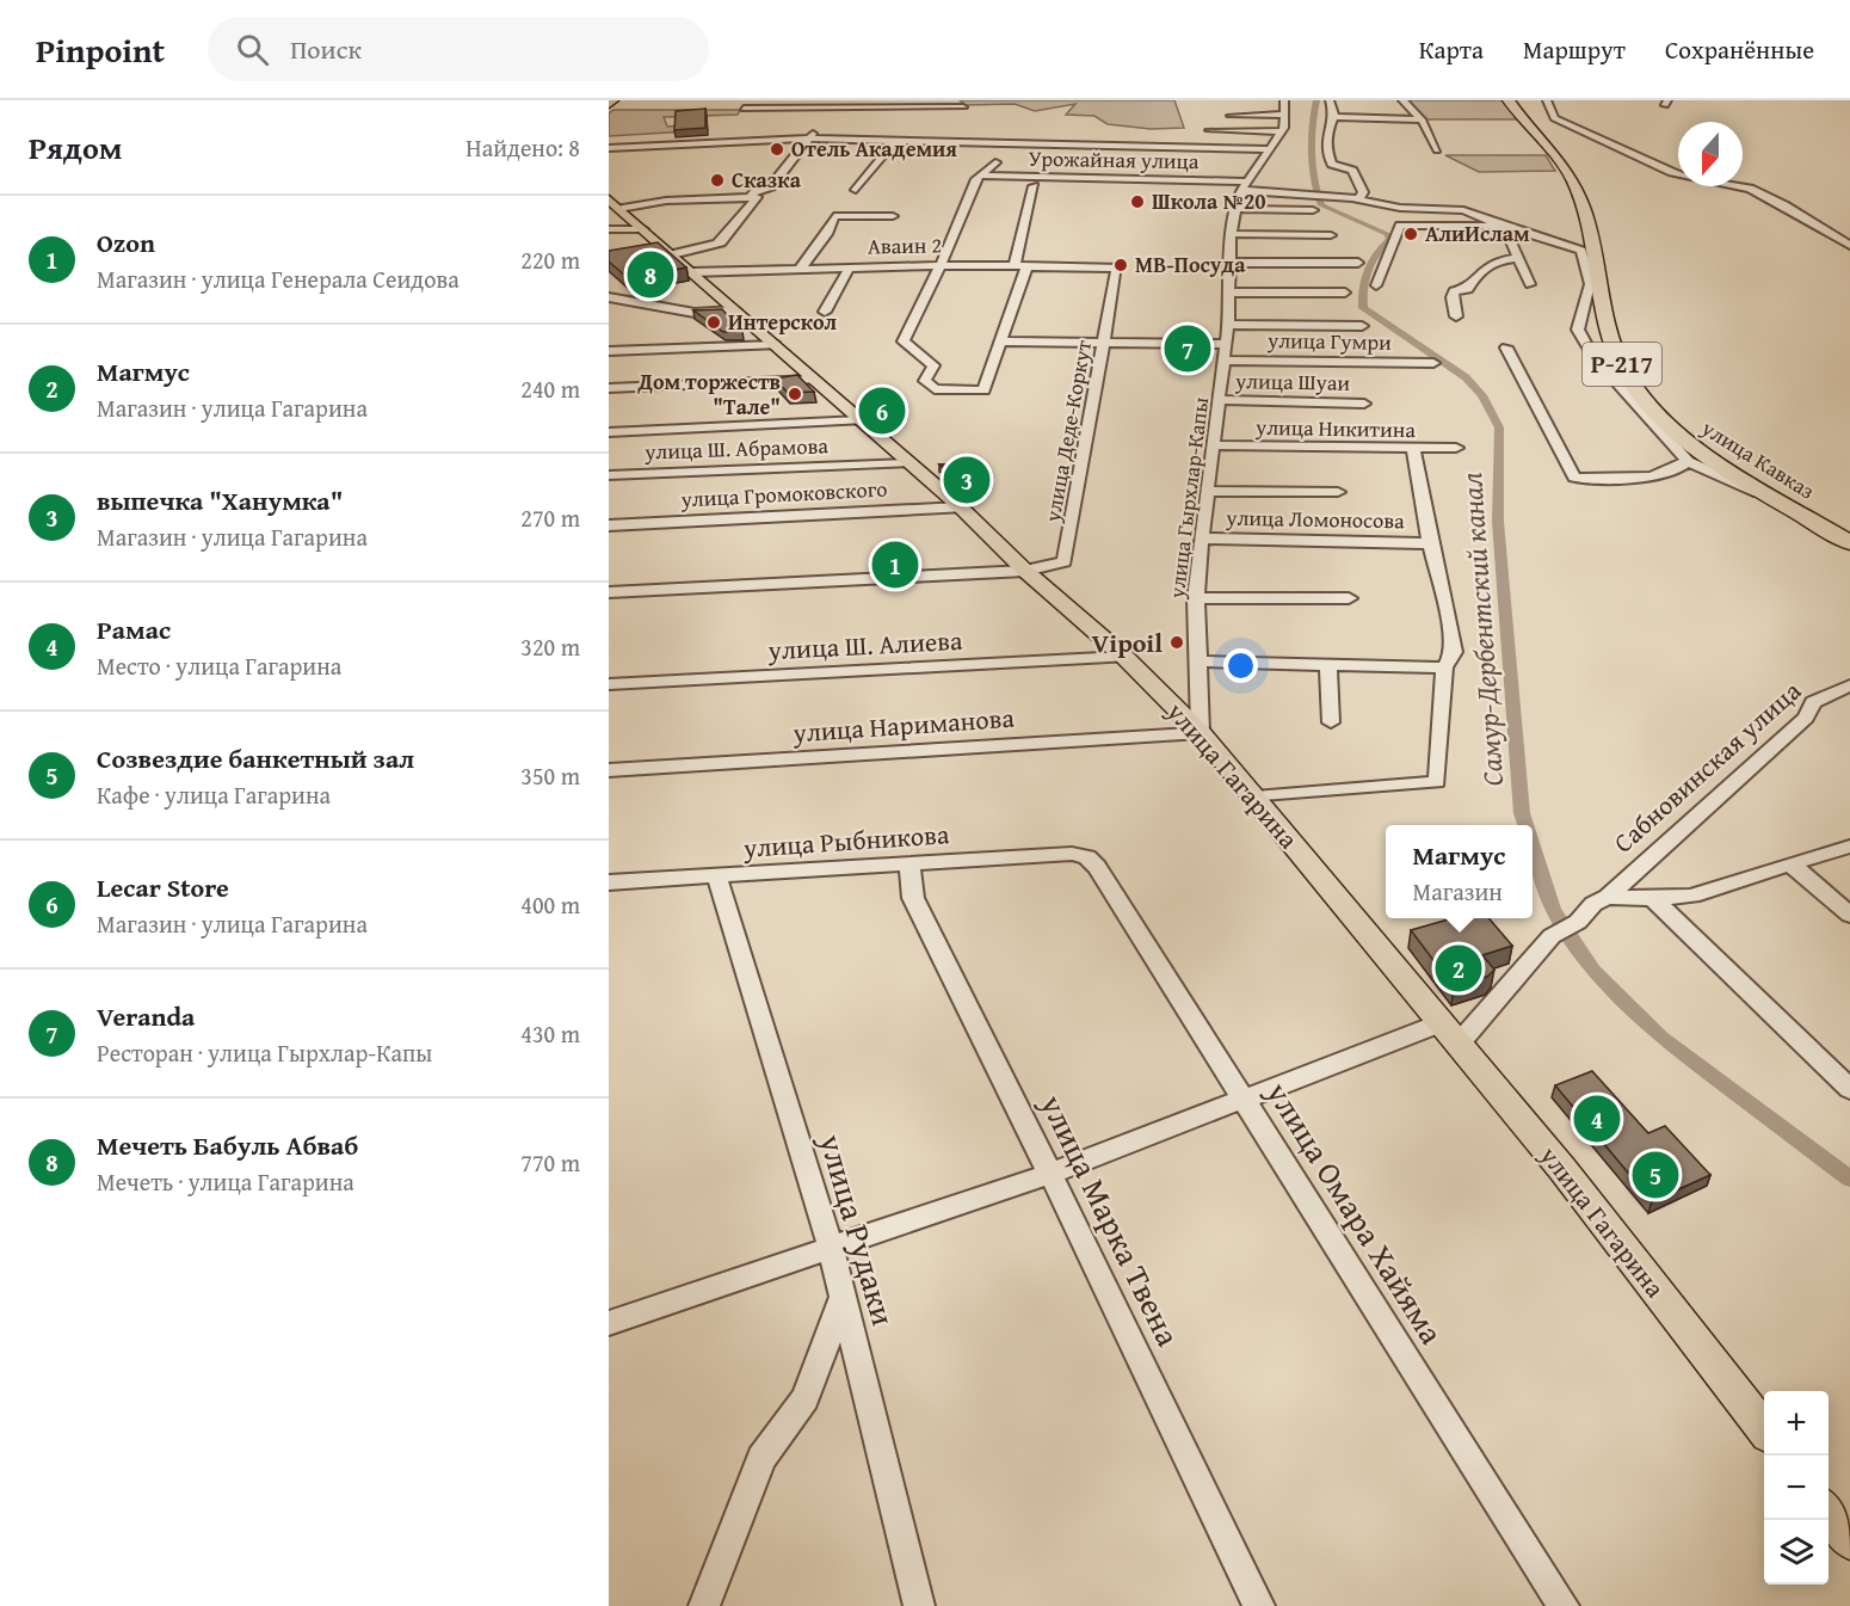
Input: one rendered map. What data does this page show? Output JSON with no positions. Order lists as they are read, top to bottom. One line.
{"streets":{"highway":["Р-217","улица Кавказ"],"main road":["улица Гагарина"],"street":["Урожайная улица","Аваин 2","улица Гумри","улица Шуаи","улица Никитина","улица Деде-Коркут","улица Ш. Абрамова","улица Громоковского","улица Гырхлар-Капы","улица Ломоносова","улица Ш. Алиева","улица Нариманова","Сабновинская улица","улица Рыбникова","улица Омара Хайяма","улица Марка Твена","улица Рудаки"]},"crossings":[["Урожайная улица","улица Гырхлар-Капы"],["Аваин 2","улица Деде-Коркут"],["Аваин 2","улица Гагарина"],["улица Гумри","улица Гырхлар-Капы"],["улица Шуаи","улица Гырхлар-Капы"],["улица Никитина","улица Гырхлар-Капы"],["улица Деде-Коркут","улица Гагарина"],["улица Ш. Абрамова","улица Гагарина"],["улица Громоковского","улица Гагарина"],["улица Гырхлар-Капы","улица Ломоносова"],["улица Гырхлар-Капы","улица Нариманова"],["улица Гырхлар-Капы","улица Гагарина"],["улица Ш. Алиева","улица Гагарина"],["улица Нариманова","улица Гагарина"],["Сабновинская улица","улица Гагарина"],["улица Рыбникова","улица Омара Хайяма"],["улица Рыбникова","улица Марка Твена"],["улица Рыбникова","улица Рудаки"]],"water":["Самур-Дербентский канал"],"places":["Отель Академия","Сказка","Школа №20","АлиИслам","МВ-Посуда","Интерскол","Дом торжеств \"Тале\"","Vipoil"],"north":"bottom","page":{"header":"Pinpoint","search":"Поиск","nav":["Карта","Маршрут","Сохранённые"],"heading":["Рядом","Найдено: 8"],"list":[{"mark":"1","name":"Ozon","note":"Магазин · улица Генерала Сеидова","value":"220 m"},{"mark":"2","name":"Магмус","note":"Магазин · улица Гагарина","value":"240 m"},{"mark":"3","name":"выпечка \"Ханумка\"","note":"Магазин · улица Гагарина","value":"270 m"},{"mark":"4","name":"Рамас","note":"Место · улица Гагарина","value":"320 m"},{"mark":"5","name":"Созвездие банкетный зал","note":"Кафе · улица Гагарина","value":"350 m"},{"mark":"6","name":"Lecar Store","note":"Магазин · улица Гагарина","value":"400 m"},{"mark":"7","name":"Veranda","note":"Ресторан · улица Гырхлар-Капы","value":"430 m"},{"mark":"8","name":"Мечеть Бабуль Абваб","note":"Мечеть · улица Гагарина","value":"770 m"}],"pins":["8","7","6","3","1","2","4","5"],"popup":["Магмус","Магазин"],"map_buttons":["+","−"]}}
